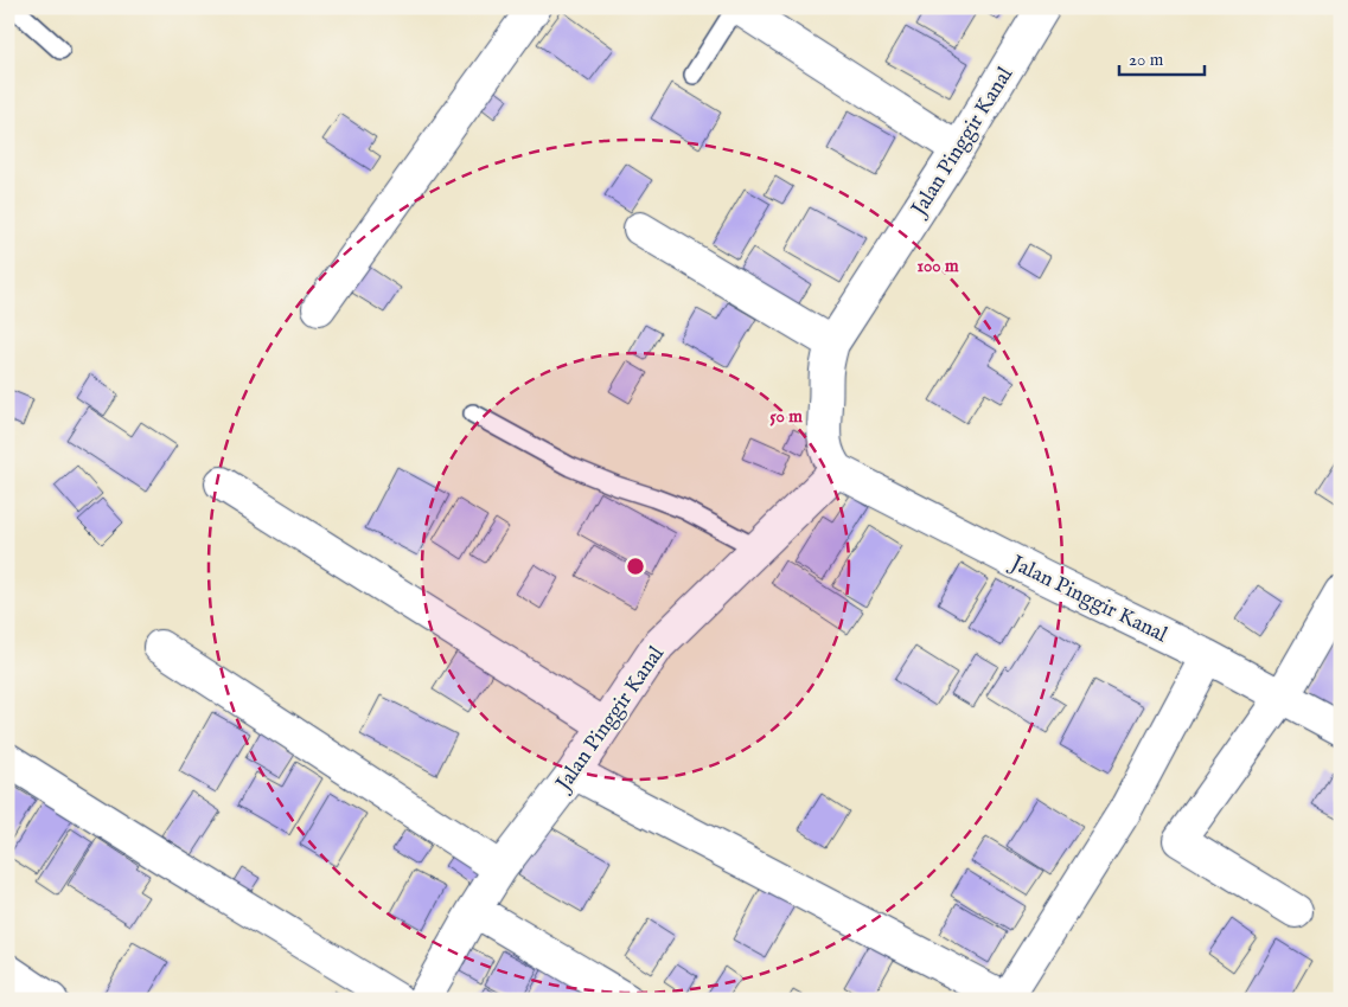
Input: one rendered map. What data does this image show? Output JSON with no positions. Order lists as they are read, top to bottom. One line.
{"streets":{"street":["Jalan Pinggir Kanal"]},"scale_bar":"20 m","rings":["100 m","50 m"]}
